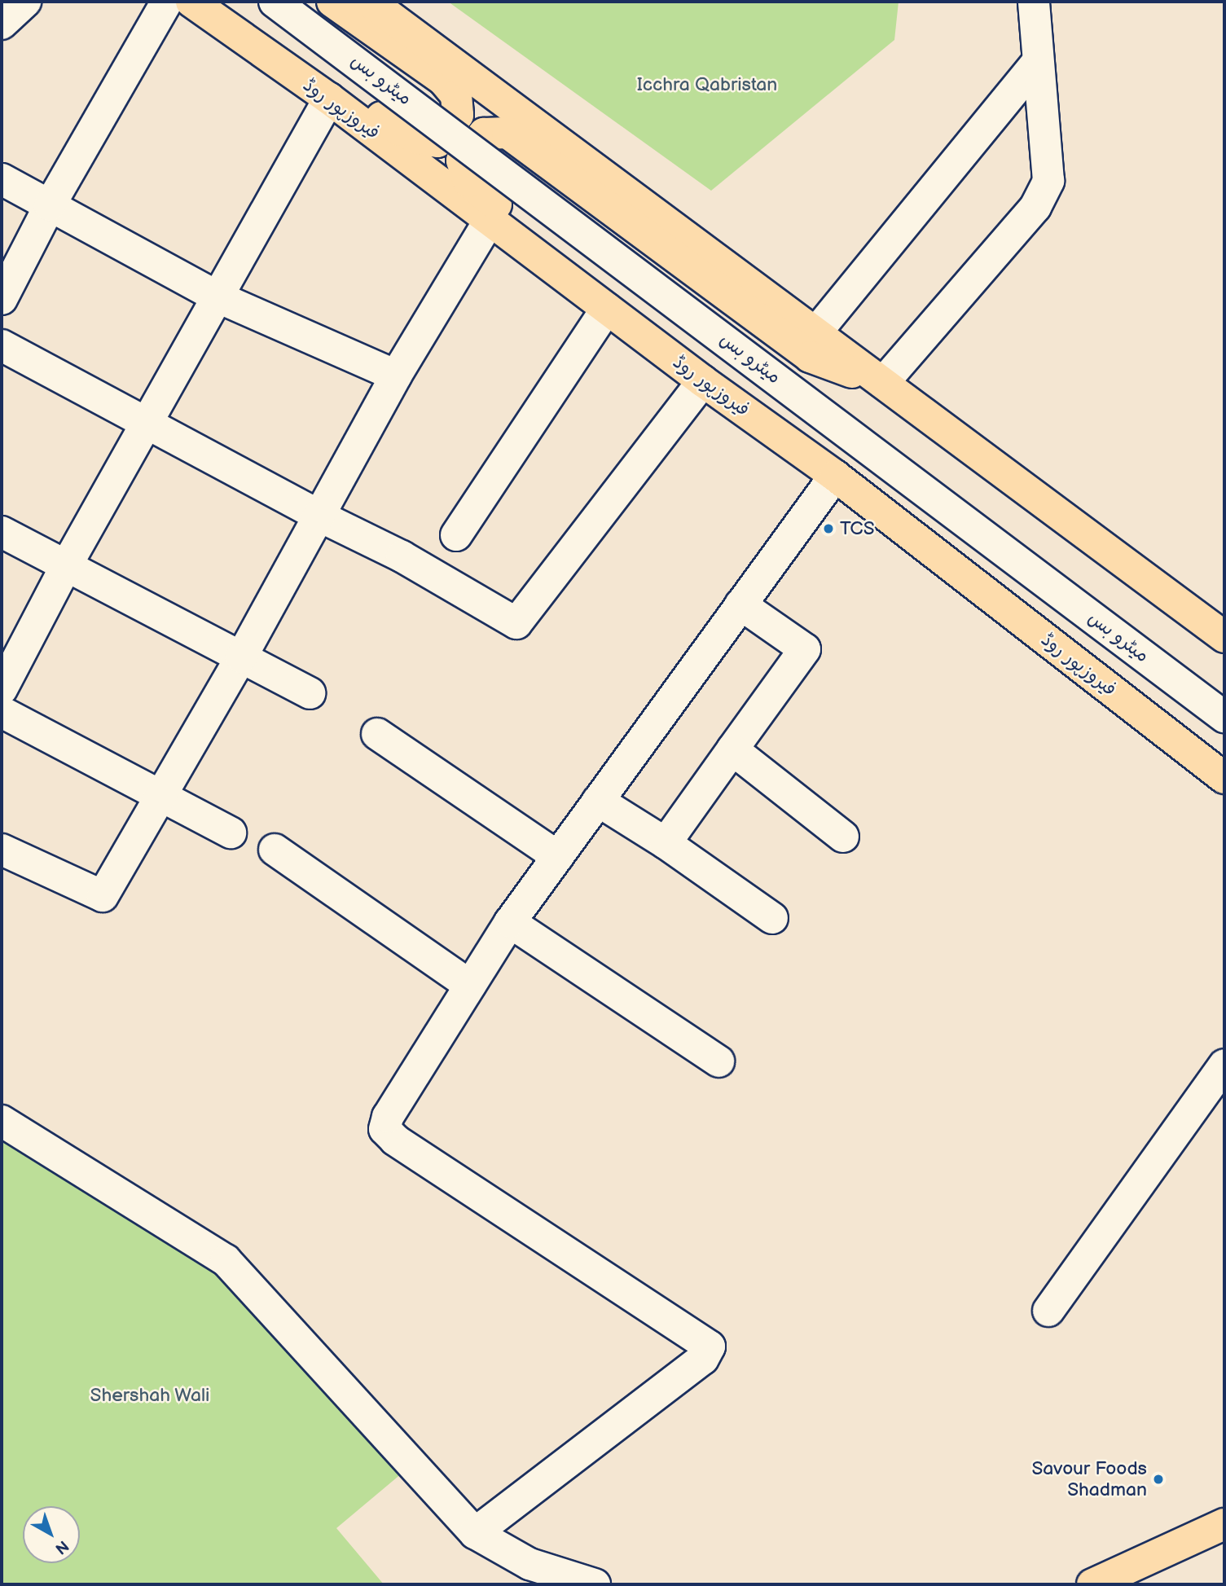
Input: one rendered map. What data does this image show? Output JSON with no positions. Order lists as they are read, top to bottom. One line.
{"streets":{"main road":["فیروزپور روڈ"],"street":["میٹرو بس"]},"parks":["Icchra Qabristan","Shershah Wali"],"places":["TCS","Savour Foods Shadman"],"north":"bottom right"}
